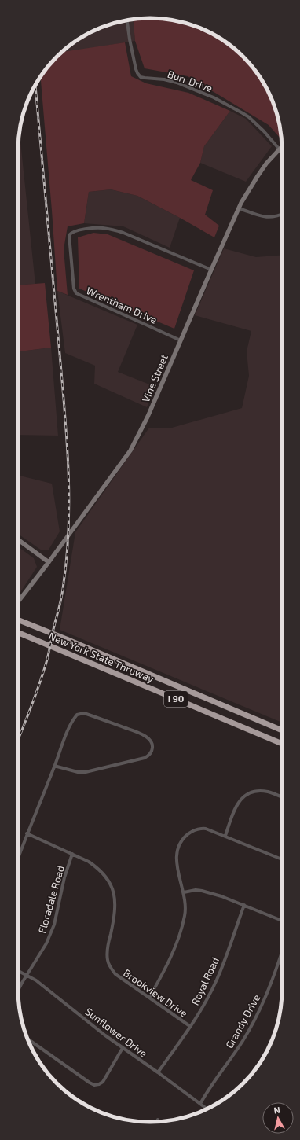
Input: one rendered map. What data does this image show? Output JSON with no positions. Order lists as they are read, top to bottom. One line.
{"streets":{"highway":["New York State Thruway","I 90"],"street":["Burr Drive","Wrentham Drive","Vine Street","Floradale Road","Royal Road","Brookview Drive","Grandy Drive","Sunflower Drive"]},"crossings":[["Burr Drive","Vine Street"],["Wrentham Drive","Vine Street"],["Floradale Road","Brookview Drive"],["Floradale Road","Sunflower Drive"],["Royal Road","Brookview Drive"],["Royal Road","Sunflower Drive"],["Grandy Drive","Sunflower Drive"]],"north":"top"}
